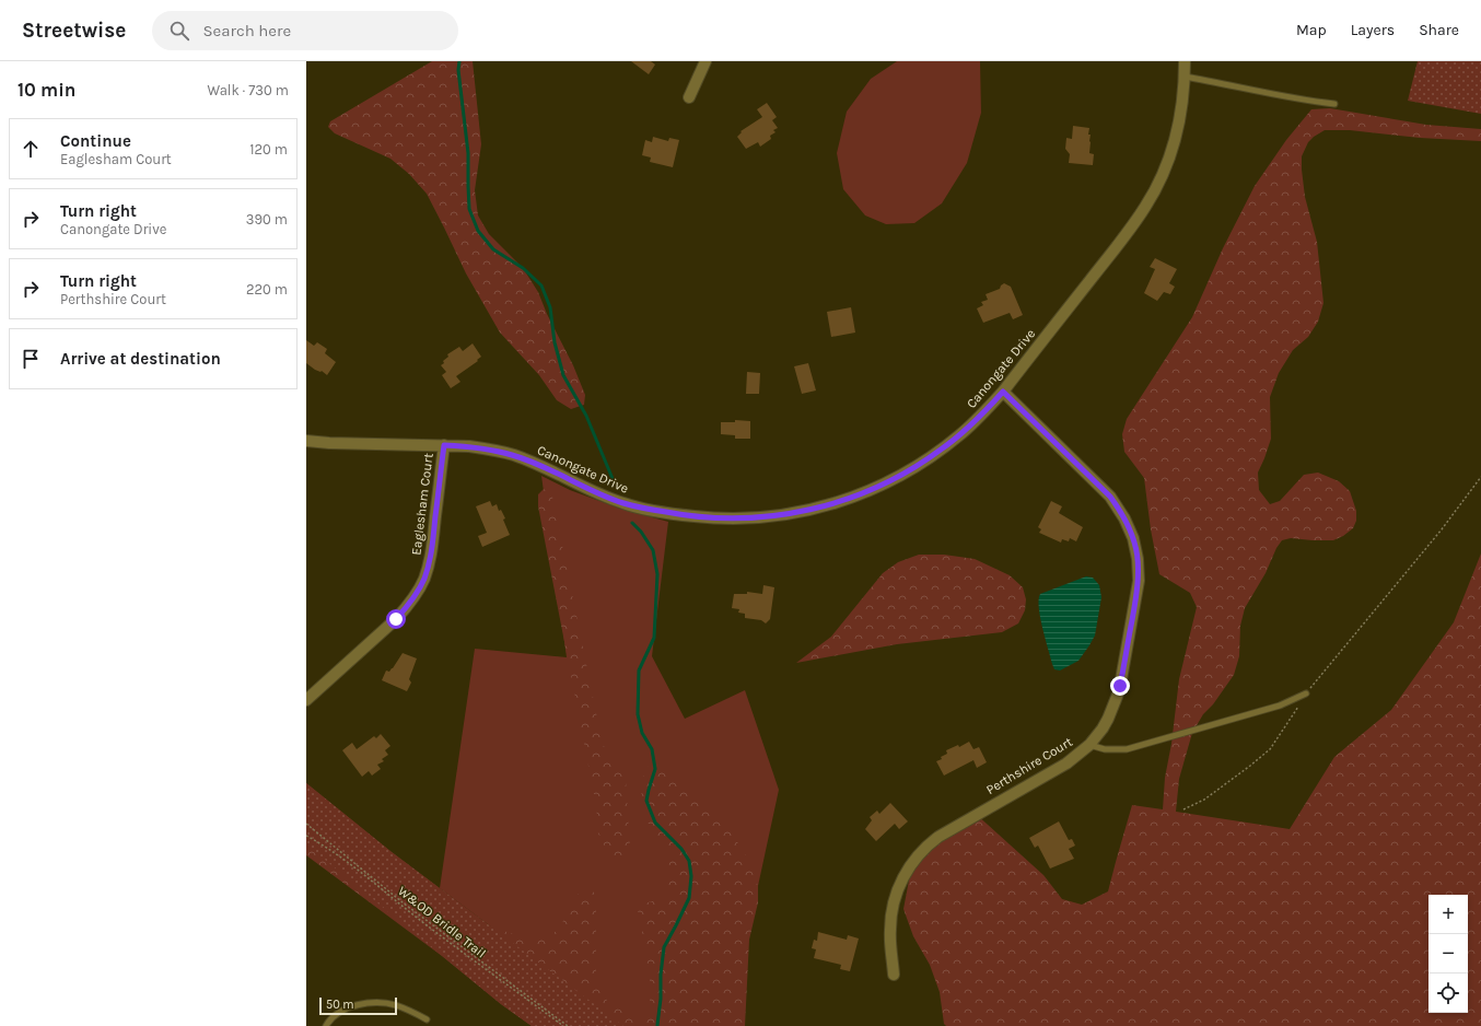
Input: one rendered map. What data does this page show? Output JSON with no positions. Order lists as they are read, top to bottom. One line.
{"streets":{"street":["Canongate Drive","Eaglesham Court","Perthshire Court"],"path":["W&OD Bridle Trail"]},"crossings":[["Canongate Drive","Eaglesham Court"],["Canongate Drive","Perthshire Court"]],"scale_bar":"50 m","page":{"header":"Streetwise","search":"Search here","nav":["Map","Layers","Share"],"heading":["10 min","Walk · 730 m"],"list":[["Continue","Eaglesham Court","120 m"],["Turn right","Canongate Drive","390 m"],["Turn right","Perthshire Court","220 m"],"Arrive at destination"],"map_buttons":["+","−"],"scale":"50 m"}}
